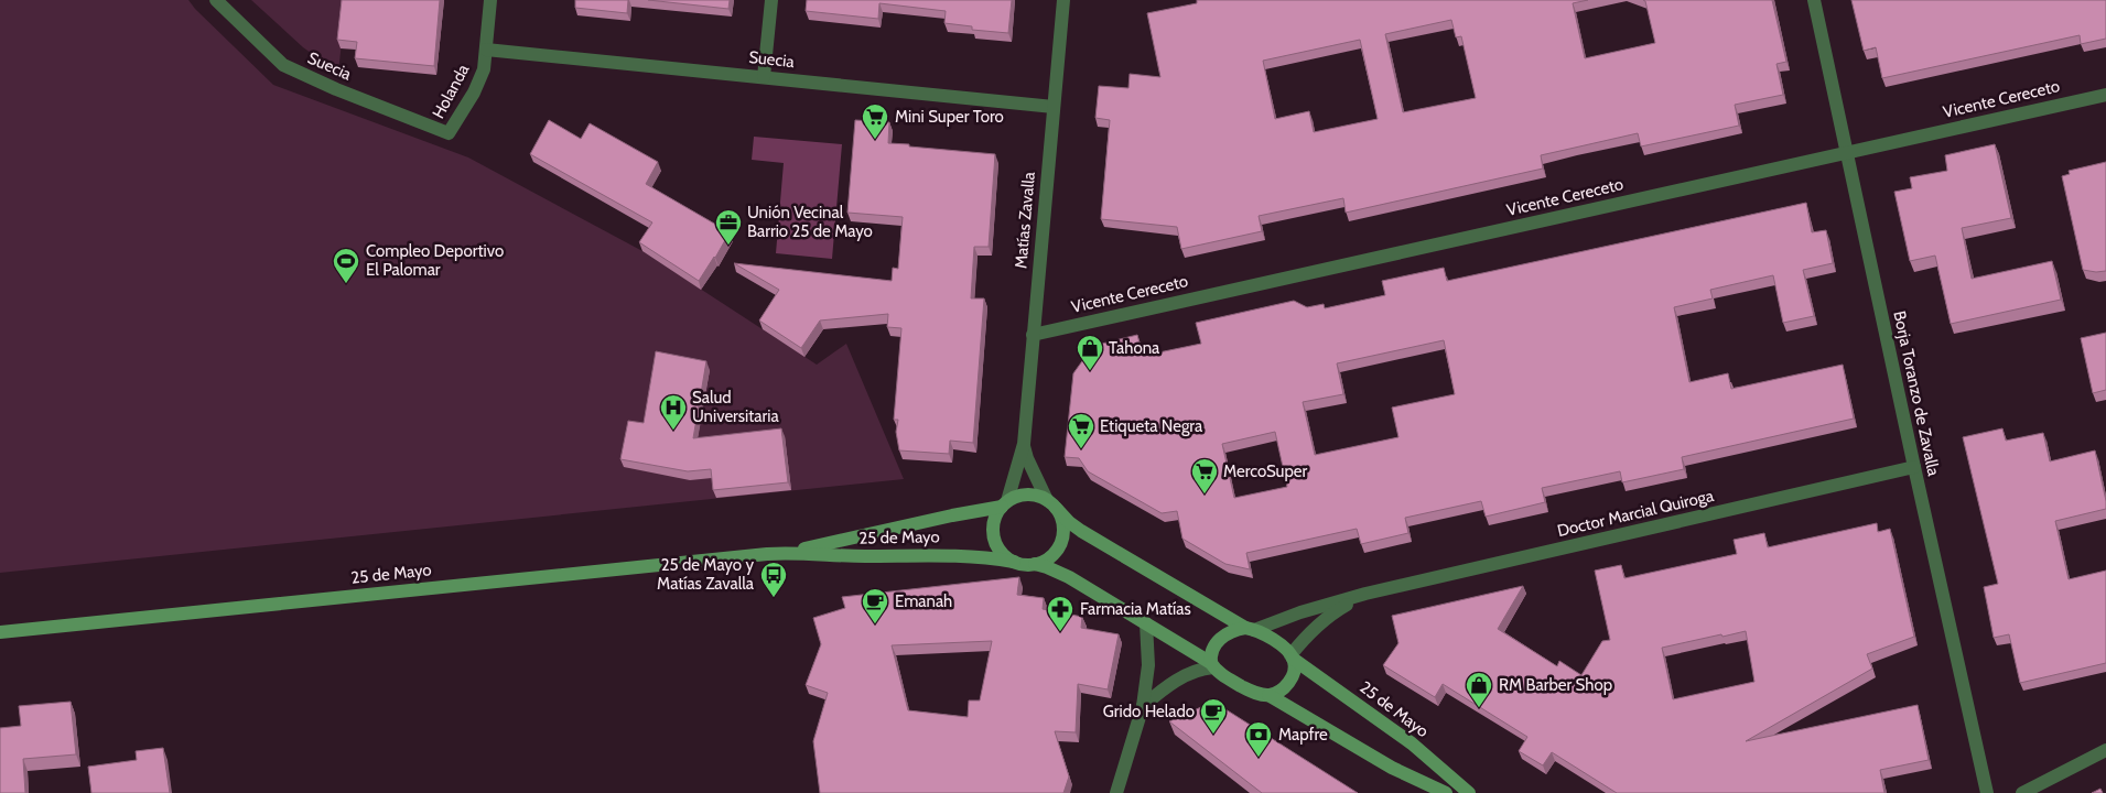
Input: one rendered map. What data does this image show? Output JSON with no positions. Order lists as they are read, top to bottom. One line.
{"streets":{"street":["Suecia","Holanda","Vicente Cereceto","Matías Zavalla","Borja Toranzo de Zavalla","Doctor Marcial Quiroga","25 de Mayo"]},"crossings":[["Suecia","Holanda"],["Suecia","Matías Zavalla"],["Vicente Cereceto","Matías Zavalla"],["Vicente Cereceto","Borja Toranzo de Zavalla"],["Matías Zavalla","25 de Mayo"],["Borja Toranzo de Zavalla","Doctor Marcial Quiroga"],["Doctor Marcial Quiroga","25 de Mayo"]],"places":{"supermarket":["Mini Super Toro","Etiqueta Negra","MercoSuper"],"office":["Unión Vecinal Barrio 25 de Mayo"],"sports":["Compleo Deportivo El Palomar"],"shop":["Tahona","RM Barber Shop"],"hospital":["Salud Universitaria"],"bus stop":["25 de Mayo y Matías Zavalla"],"cafe":["Emanah","Grido Helado"],"pharmacy":["Farmacia Matías"],"bank":["Mapfre"]}}
